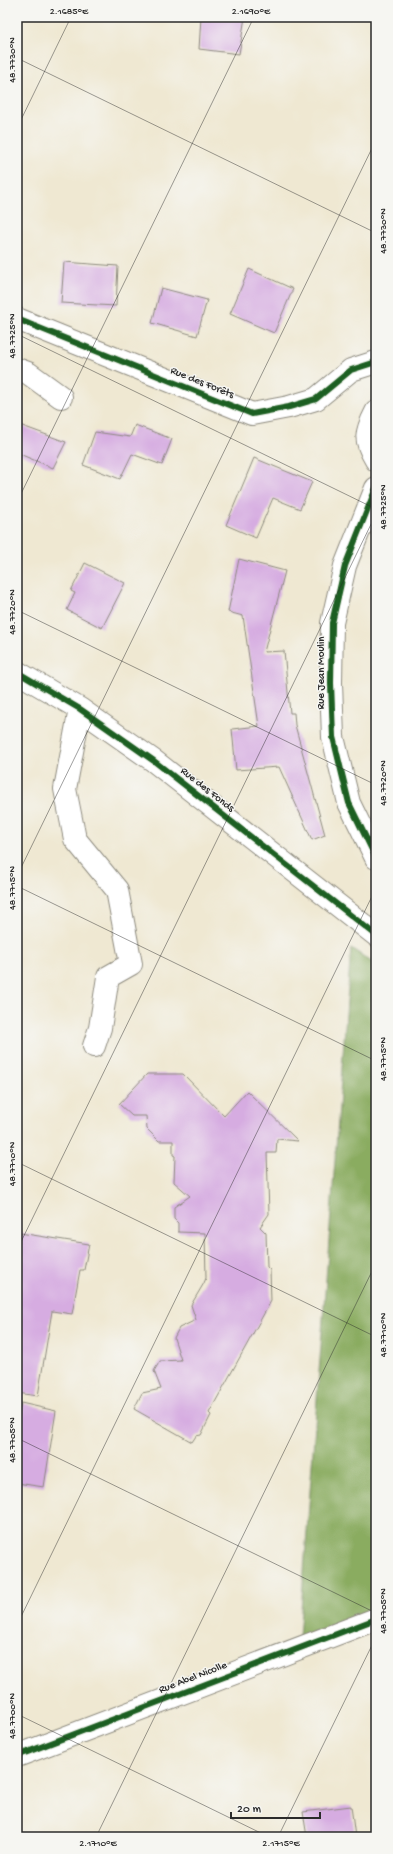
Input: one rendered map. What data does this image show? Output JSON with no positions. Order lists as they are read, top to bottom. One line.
{"streets":{"street":["Rue des Forêts","Rue Jean Moulin","Rue des Fonds","Rue Abel Nicolle"]},"scale_bar":"20 m","coordinates":["2.1685°E","2.1690°E","48.7730°N","48.7725°N","48.7720°N","48.7715°N","48.7710°N","48.7705°N","48.7700°N","2.1710°E","2.1715°E"]}
